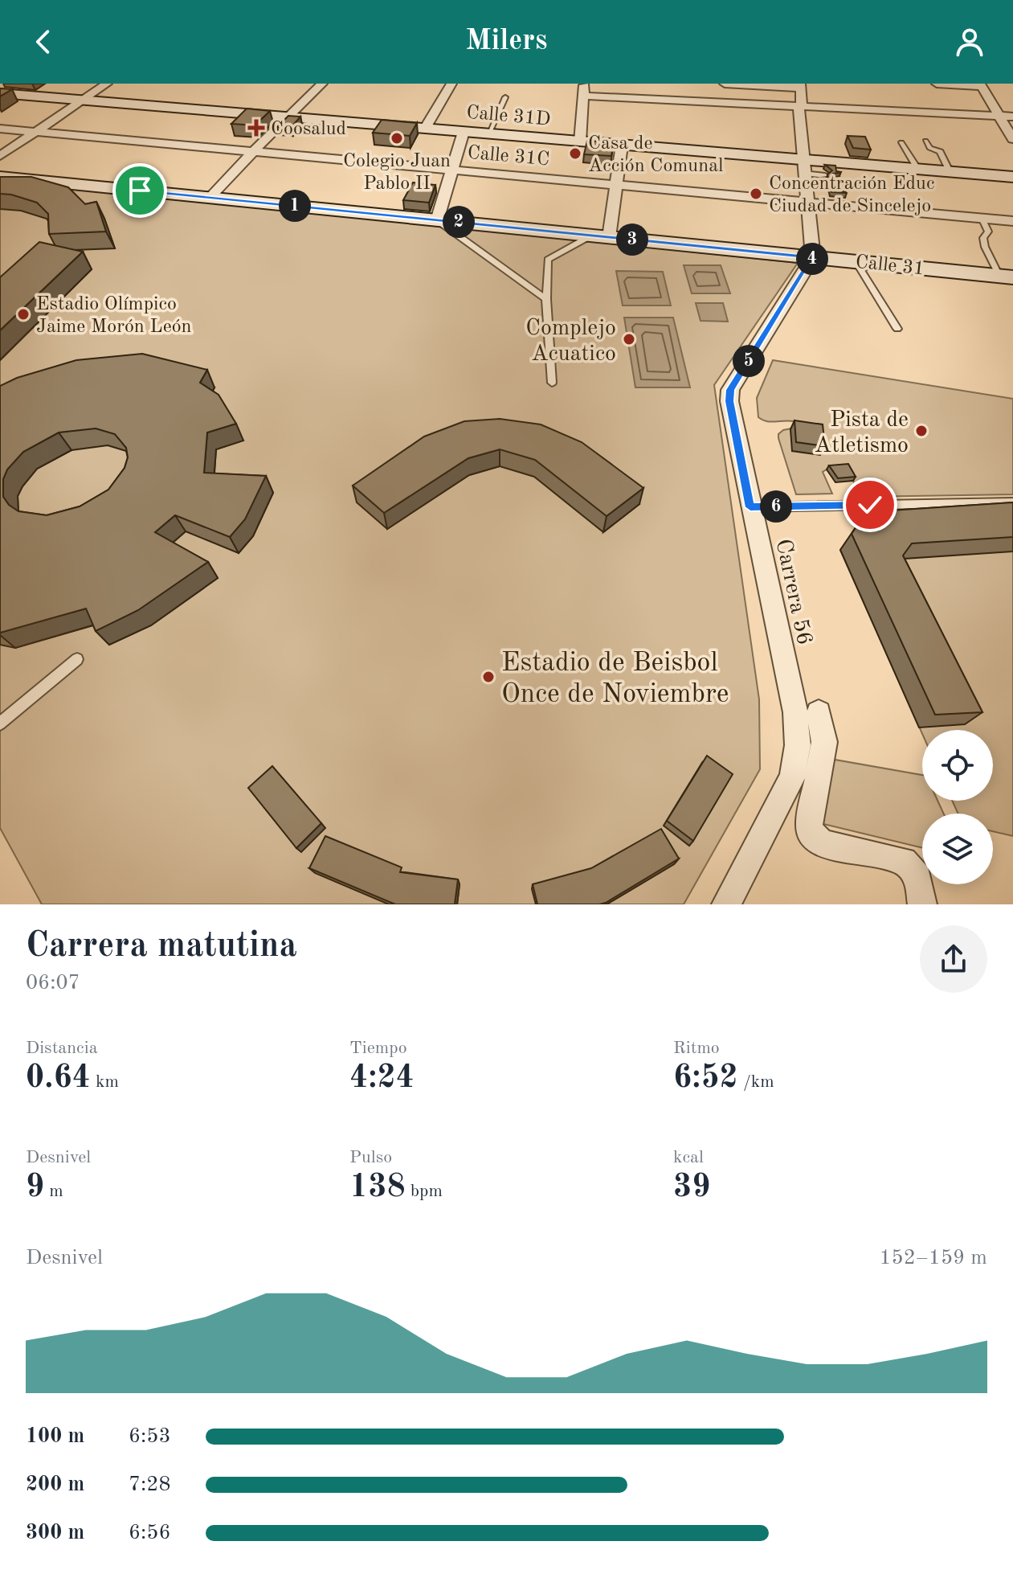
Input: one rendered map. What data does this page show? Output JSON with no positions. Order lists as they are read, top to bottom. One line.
{"streets":{"street":["Calle 31D","Calle 31C","Calle 31","Carrera 56"]},"crossings":[["Calle 31","Carrera 56"]],"places":{"health":["Coosalud"],"other":["Colegio Juan Pablo II","Casa de Acción Comunal","Concentración Educ Ciudad de Sincelejo","Estadio Olímpico Jaime Morón León","Complejo Acuatico","Pista de Atletismo","Estadio de Beisbol Once de Noviembre"]},"page":{"header":"Milers","pins":["1","2","3","4","5","6"],"heading":["Carrera matutina","06:07"],"stats":[["Distancia","0.64 km"],["Tiempo","4:24"],["Ritmo","6:52 /km"],["Desnivel","9 m"],["Pulso","138 bpm"],["kcal","39"]],"chart":["Desnivel","152–159 m"],"list":[{"name":"100 m","note":"6:53"},{"name":"200 m","note":"7:28"},{"name":"300 m","note":"6:56"}]}}
